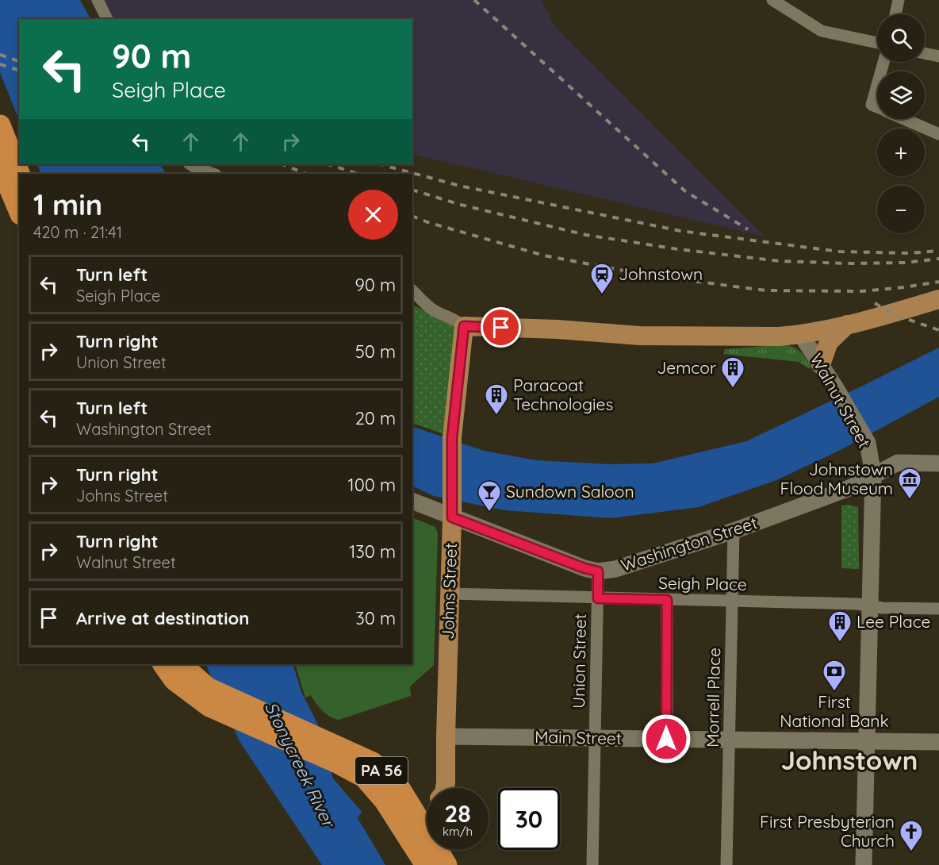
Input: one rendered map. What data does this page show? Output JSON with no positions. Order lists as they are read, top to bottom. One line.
{"streets":{"highway":["PA 56"],"main road":["Walnut Street","Johns Street"],"street":["Washington Street","Seigh Place","Union Street","Morrell Place","Main Street"]},"crossings":[["Walnut Street","Washington Street"],["Walnut Street","Seigh Place"],["Walnut Street","Johns Street"],["Walnut Street","Main Street"],["Washington Street","Johns Street"],["Washington Street","Union Street"],["Washington Street","Morrell Place"],["Seigh Place","Johns Street"],["Seigh Place","Union Street"],["Seigh Place","Morrell Place"],["Johns Street","Main Street"],["Union Street","Main Street"],["Morrell Place","Main Street"]],"districts":["Johnstown"],"water":["Stonycreek River"],"places":{"station":["Johnstown"],"building":["Jemcor","Paracoat Technologies","Lee Place"],"museum":["Johnstown Flood Museum"],"bar":["Sundown Saloon"],"bank":["First National Bank"],"church":["First Presbyterian Church"]},"page":{"map_buttons":["+","−"],"turn":["90 m","Seigh Place"],"heading":["1 min","420 m · 21:41"],"list":[{"name":"Turn left","note":"Seigh Place","value":"90 m"},{"name":"Turn right","note":"Union Street","value":"50 m"},{"name":"Turn left","note":"Washington Street","value":"20 m"},{"name":"Turn right","note":"Johns Street","value":"100 m"},{"name":"Turn right","note":"Walnut Street","value":"130 m"},{"name":"Arrive at destination","value":"30 m"}],"speed":"28 km/h","limit":"30"}}
